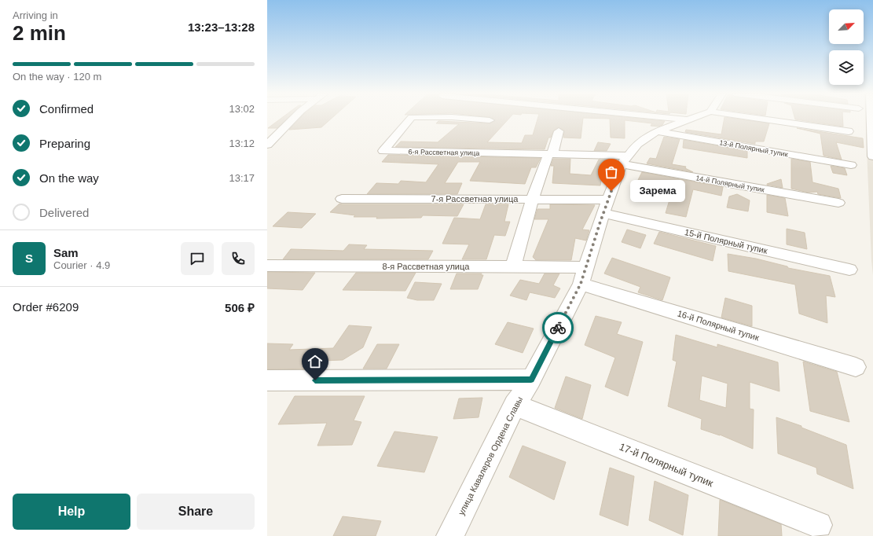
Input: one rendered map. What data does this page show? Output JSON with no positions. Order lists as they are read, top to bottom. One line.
{"streets":{"street":["13-й Полярный тупик","6-я Рассветная улица","14-й Полярный тупик","7-я Рассветная улица","15-й Полярный тупик","8-я Рассветная улица","16-й Полярный тупик","улица Кавалеров Ордена Славы","17-й Полярный тупик"]},"crossings":[["13-й Полярный тупик","улица Кавалеров Ордена Славы"],["6-я Рассветная улица","14-й Полярный тупик"],["6-я Рассветная улица","улица Кавалеров Ордена Славы"],["14-й Полярный тупик","улица Кавалеров Ордена Славы"],["7-я Рассветная улица","15-й Полярный тупик"],["7-я Рассветная улица","улица Кавалеров Ордена Славы"],["15-й Полярный тупик","улица Кавалеров Ордена Славы"],["8-я Рассветная улица","16-й Полярный тупик"],["8-я Рассветная улица","улица Кавалеров Ордена Славы"],["16-й Полярный тупик","улица Кавалеров Ордена Славы"],["улица Кавалеров Ордена Славы","17-й Полярный тупик"]],"places":["Зарема"],"north":"top right","page":{"heading":["2 min","Arriving in","13:23–13:28"],"panel":["Sam","Courier · 4.9","Order #6209","506 ₽"],"bar":"On the way · 120 m","list":[["Confirmed","13:02"],["Preparing","13:12"],["On the way","13:17"],"Delivered"],"bubble":"Зарема","round":"S","buttons":["Help","Share"]}}
